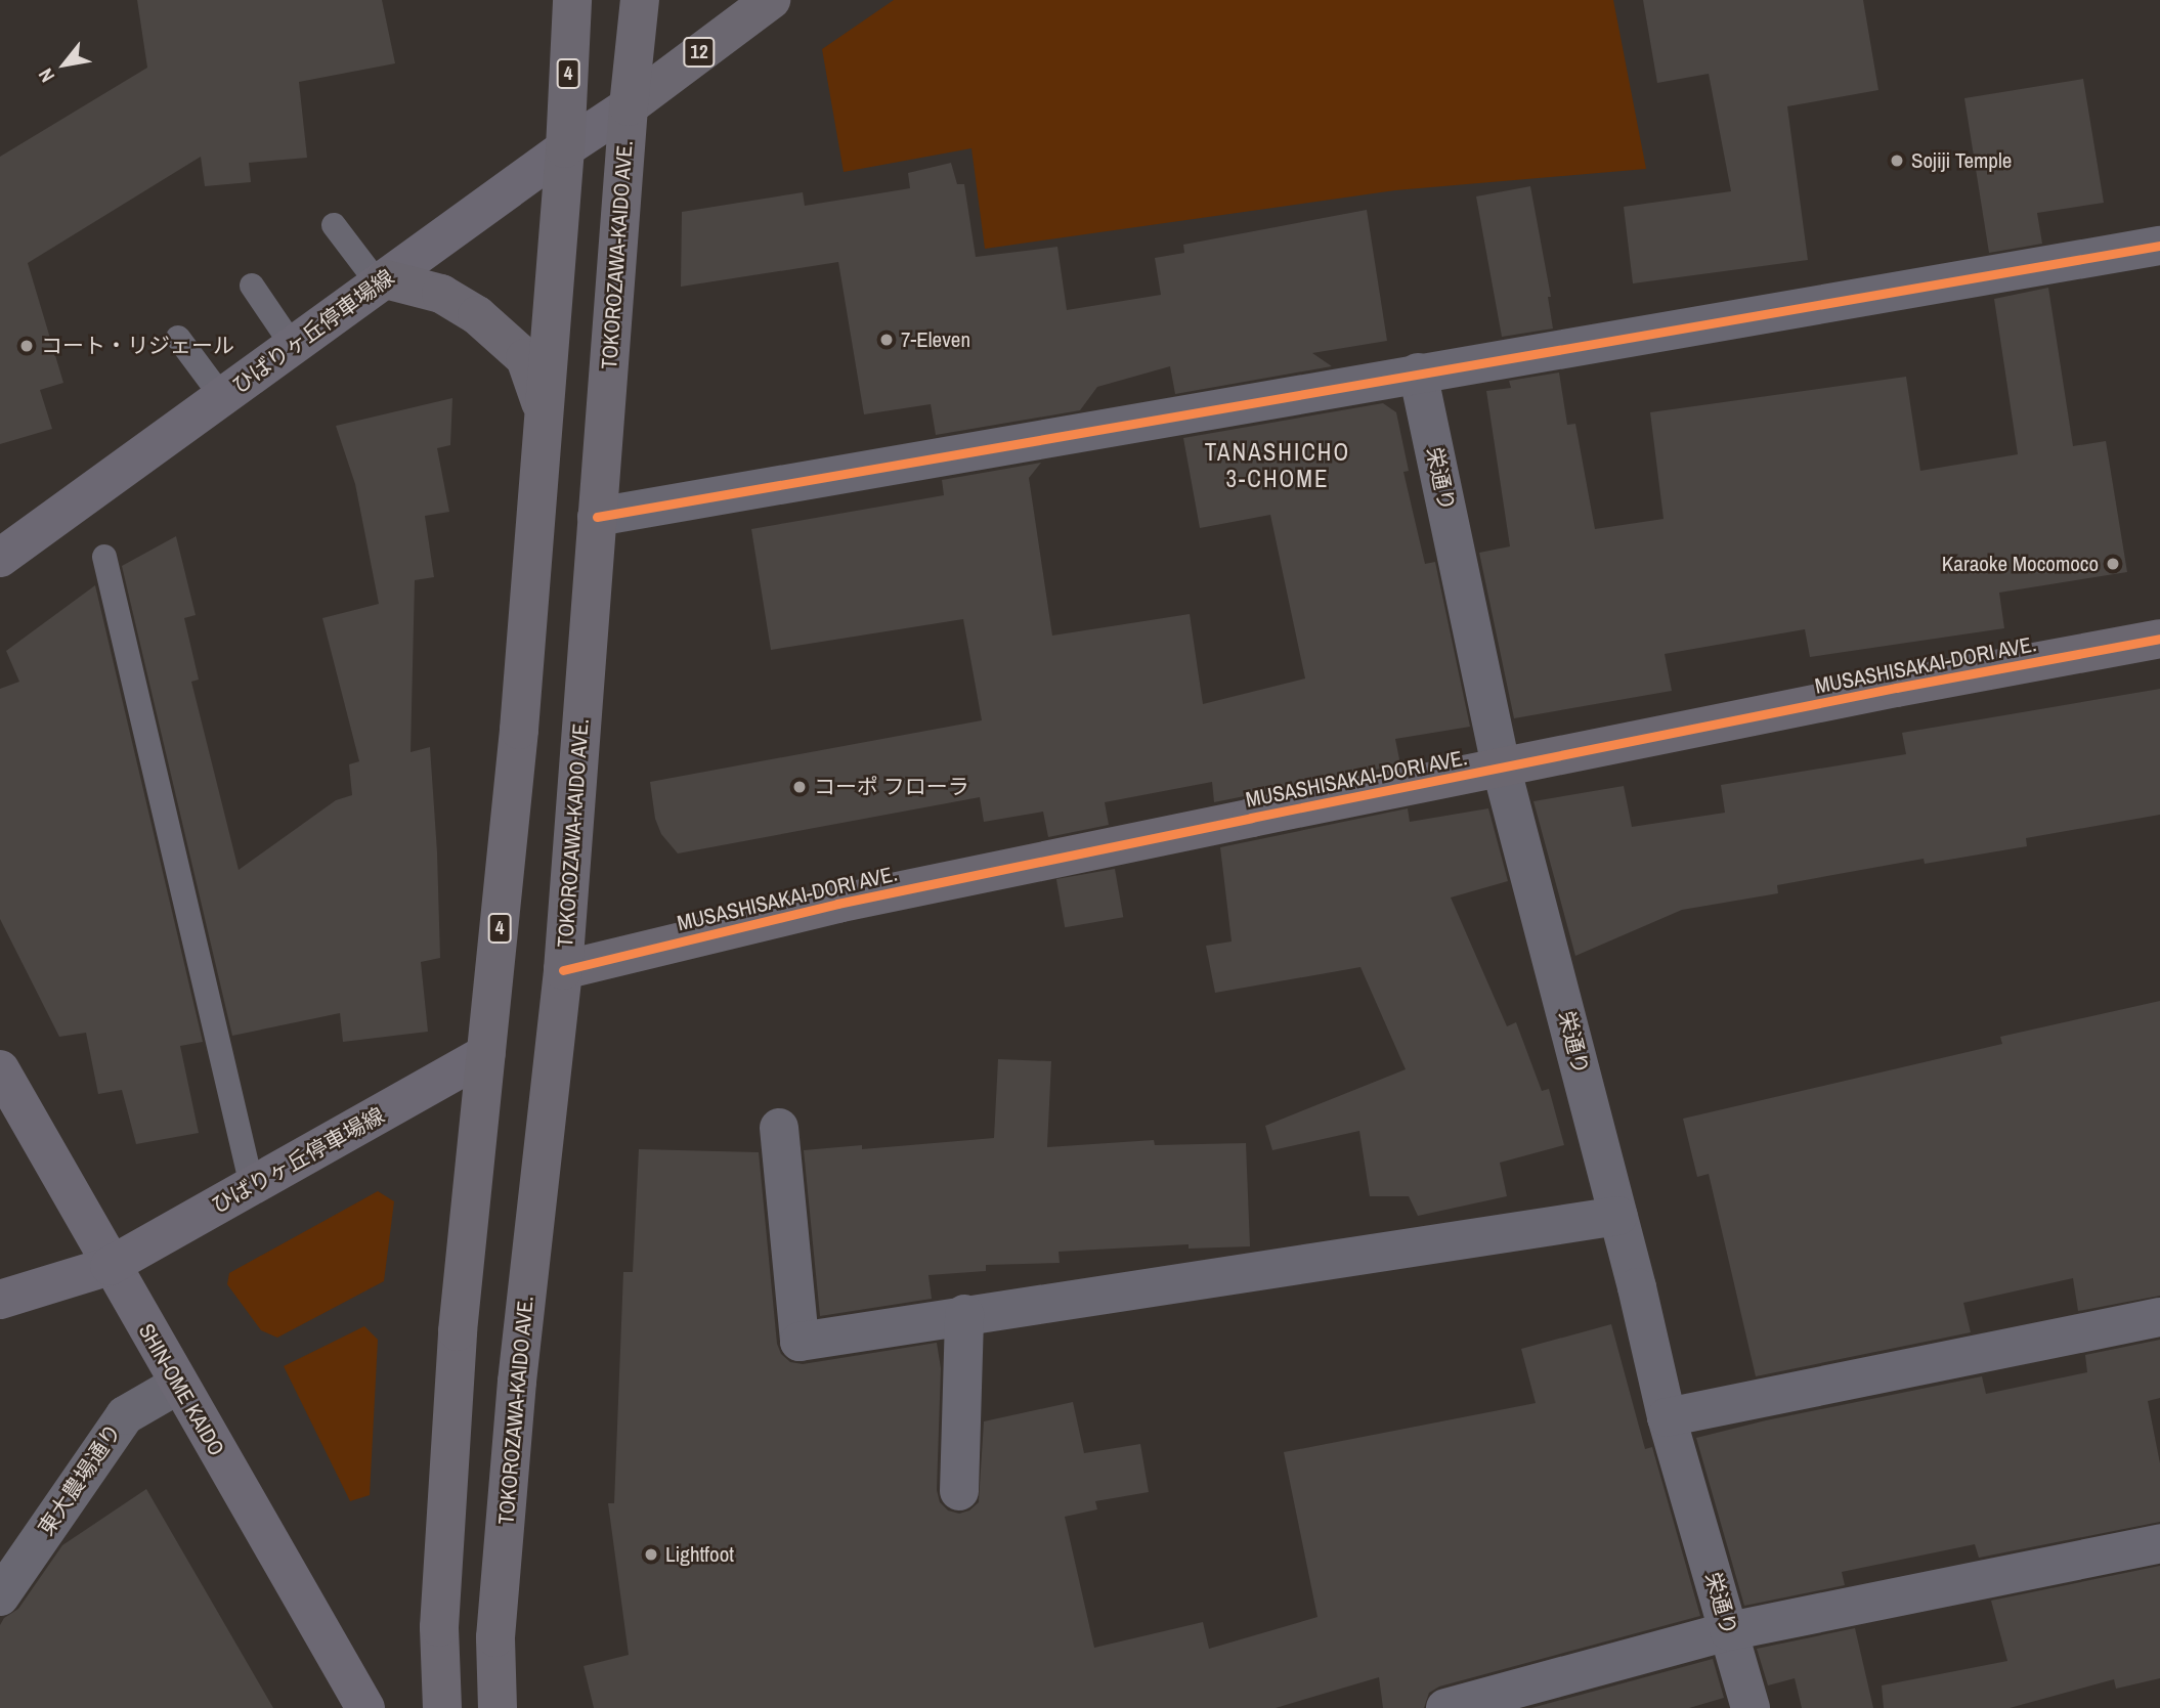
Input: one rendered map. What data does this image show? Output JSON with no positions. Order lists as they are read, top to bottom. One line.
{"streets":{"main road":["12","4","TOKOROZAWA-KAIDO AVE.","ひばりヶ丘停車場線","MUSASHISAKAI-DORI AVE.","SHIN-OME KAIDO"],"street":["栄通り","東大農場通り"]},"crossings":[["12","TOKOROZAWA-KAIDO AVE."],["12","ひばりヶ丘停車場線"],["4","ひばりヶ丘停車場線"],["TOKOROZAWA-KAIDO AVE.","ひばりヶ丘停車場線"],["TOKOROZAWA-KAIDO AVE.","MUSASHISAKAI-DORI AVE."],["ひばりヶ丘停車場線","SHIN-OME KAIDO"],["栄通り","MUSASHISAKAI-DORI AVE."],["SHIN-OME KAIDO","東大農場通り"]],"districts":["TANASHICHO 3-CHOME"],"places":["Sojiji Temple","7-Eleven","コート・リジェール","Karaoke Mocomoco","コーポ フローラ","Lightfoot"],"north":"bottom left"}
